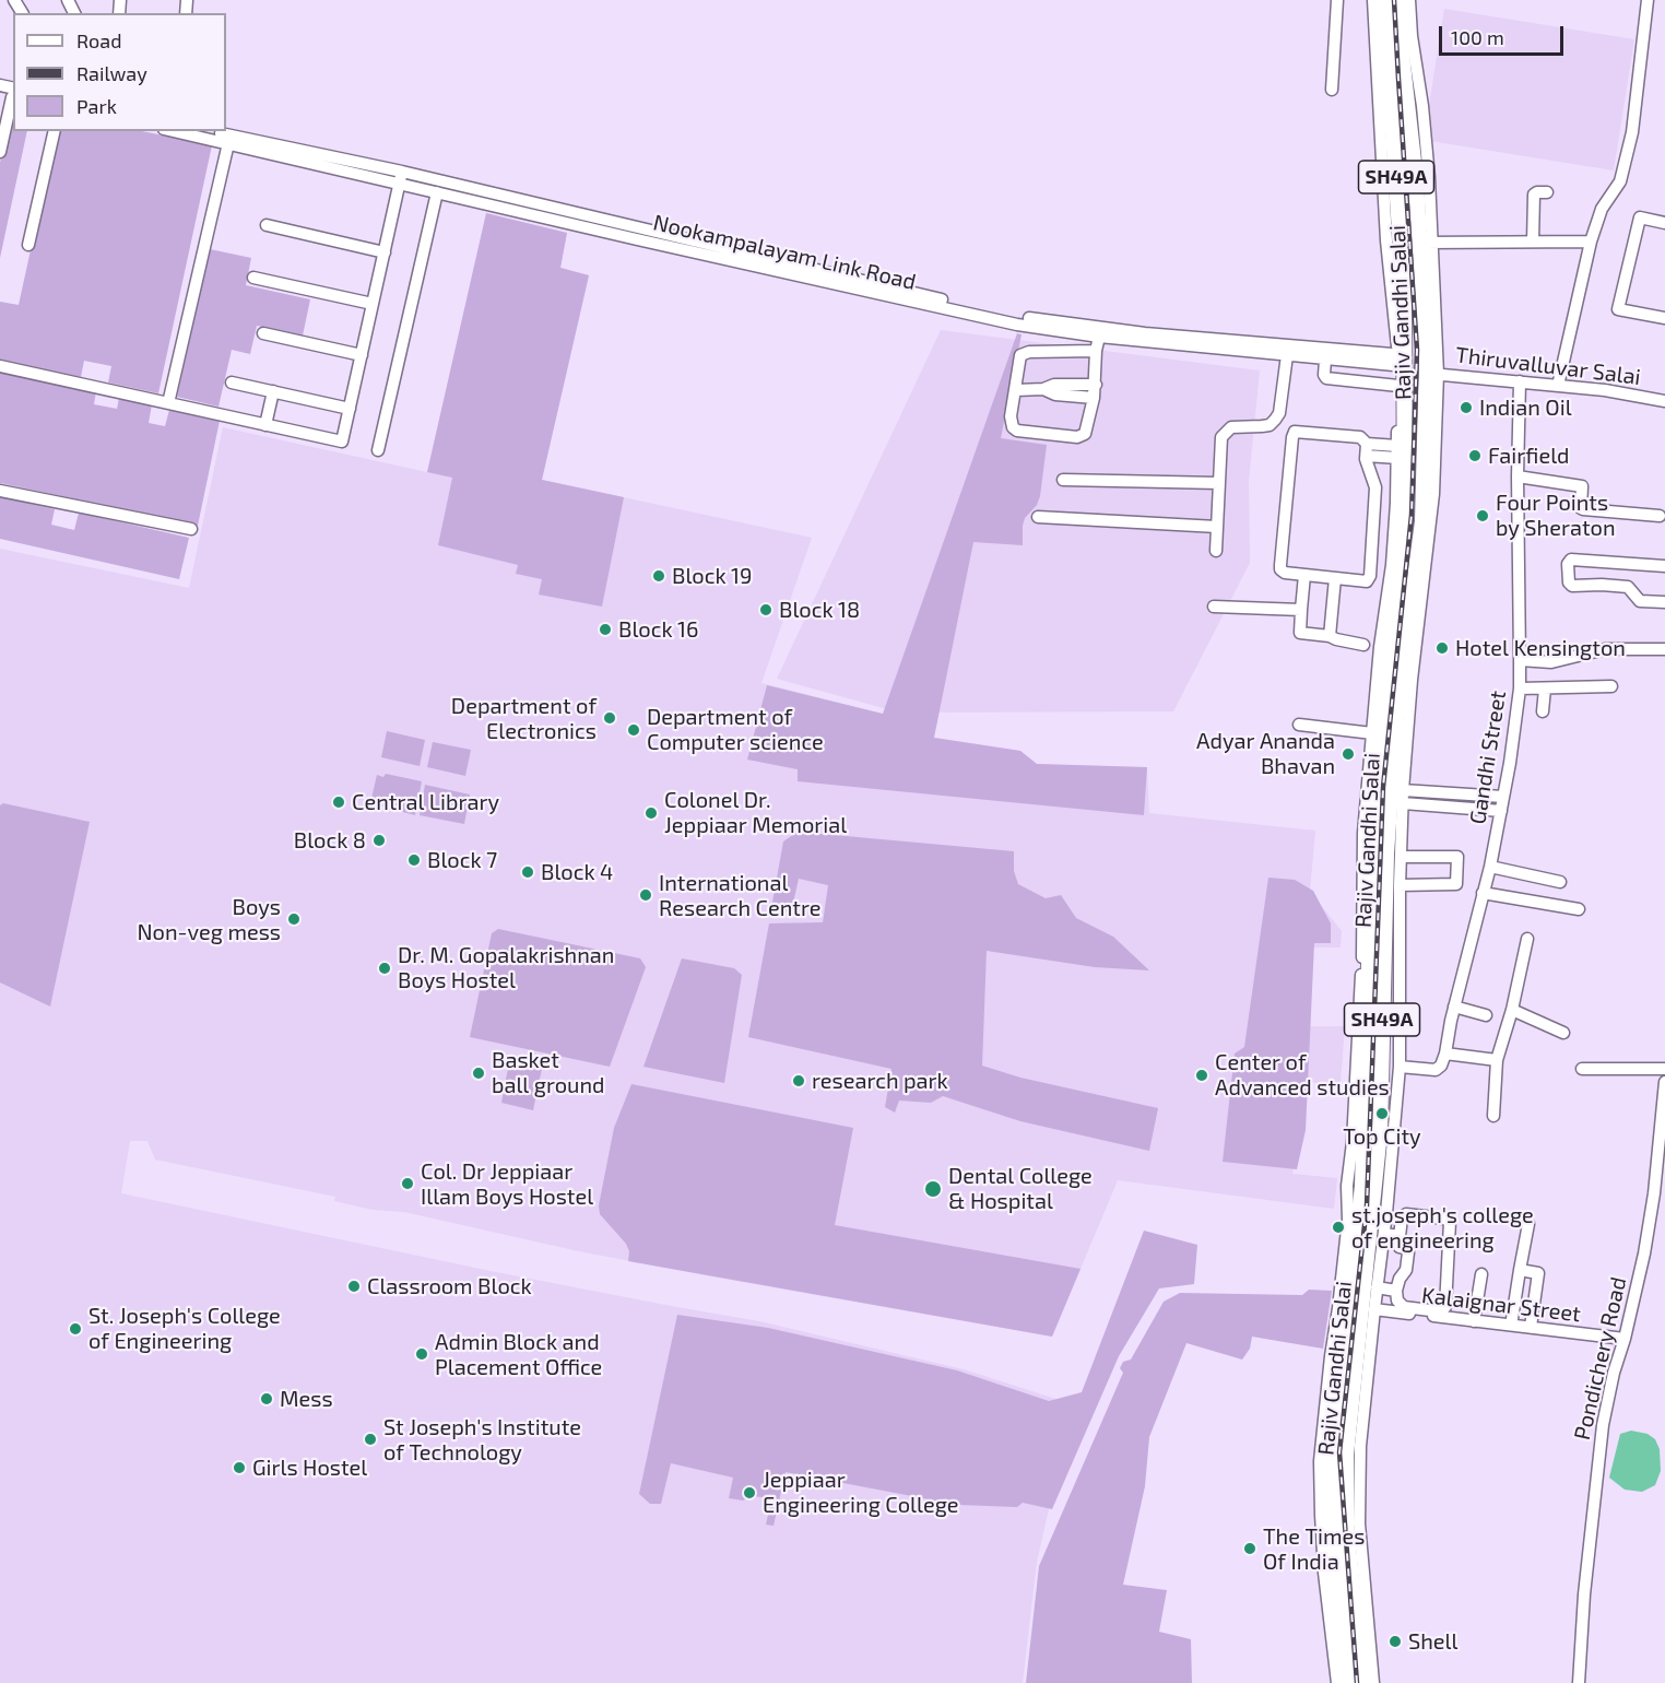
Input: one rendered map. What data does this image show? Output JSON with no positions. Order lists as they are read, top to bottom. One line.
{"streets":{"main road":["SH49A","Rajiv Gandhi Salai"],"street":["Nookampalayam Link Road","Thiruvalluvar Salai","Gandhi Street","Kalaignar Street","Pondichery Road"]},"crossings":[["Nookampalayam Link Road","Rajiv Gandhi Salai"],["Rajiv Gandhi Salai","Thiruvalluvar Salai"],["Thiruvalluvar Salai","Gandhi Street"],["Kalaignar Street","Pondichery Road"]],"places":["Indian Oil","Fairfield","Four Points by Sheraton","Block 19","Block 18","Block 16","Hotel Kensington","Department of Electronics","Department of Computer science","Adyar Ananda Bhavan","Central Library","Colonel Dr. Jeppiaar Memorial","Block 8","Block 7","Block 4","International Research Centre","Boys Non-veg mess","Dr. M. Gopalakrishnan Boys Hostel","Basket ball ground","Center of Advanced studies","research park","Top City","Col. Dr Jeppiaar Illam Boys Hostel","Dental College & Hospital","st.joseph's college of engineering","Classroom Block","St. Joseph's College of Engineering","Admin Block and Placement Office","Mess","St Joseph's Institute of Technology","Girls Hostel","Jeppiaar Engineering College","The Times Of India","Shell"],"legend":["Road","Railway","Park"],"scale_bar":"100 m"}
